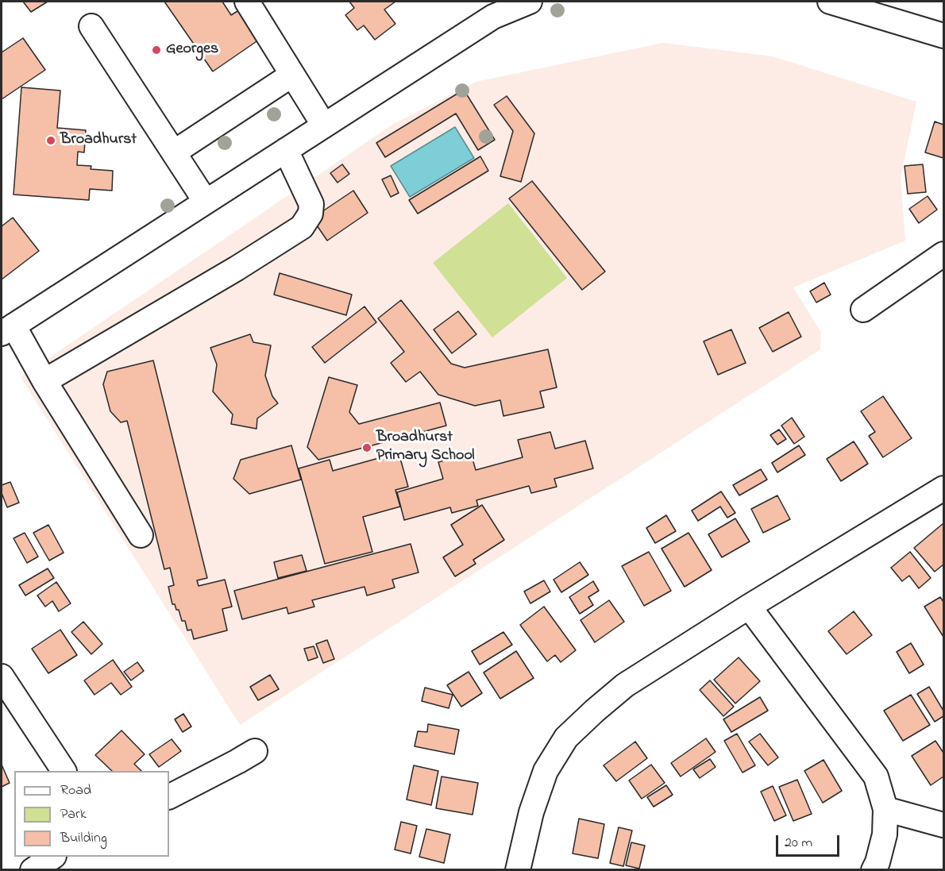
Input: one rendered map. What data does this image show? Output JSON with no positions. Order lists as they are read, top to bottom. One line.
{"places":["Georges","Broadhurst","Broadhurst Primary School"],"legend":["Road","Park","Building"],"scale_bar":"20 m"}
